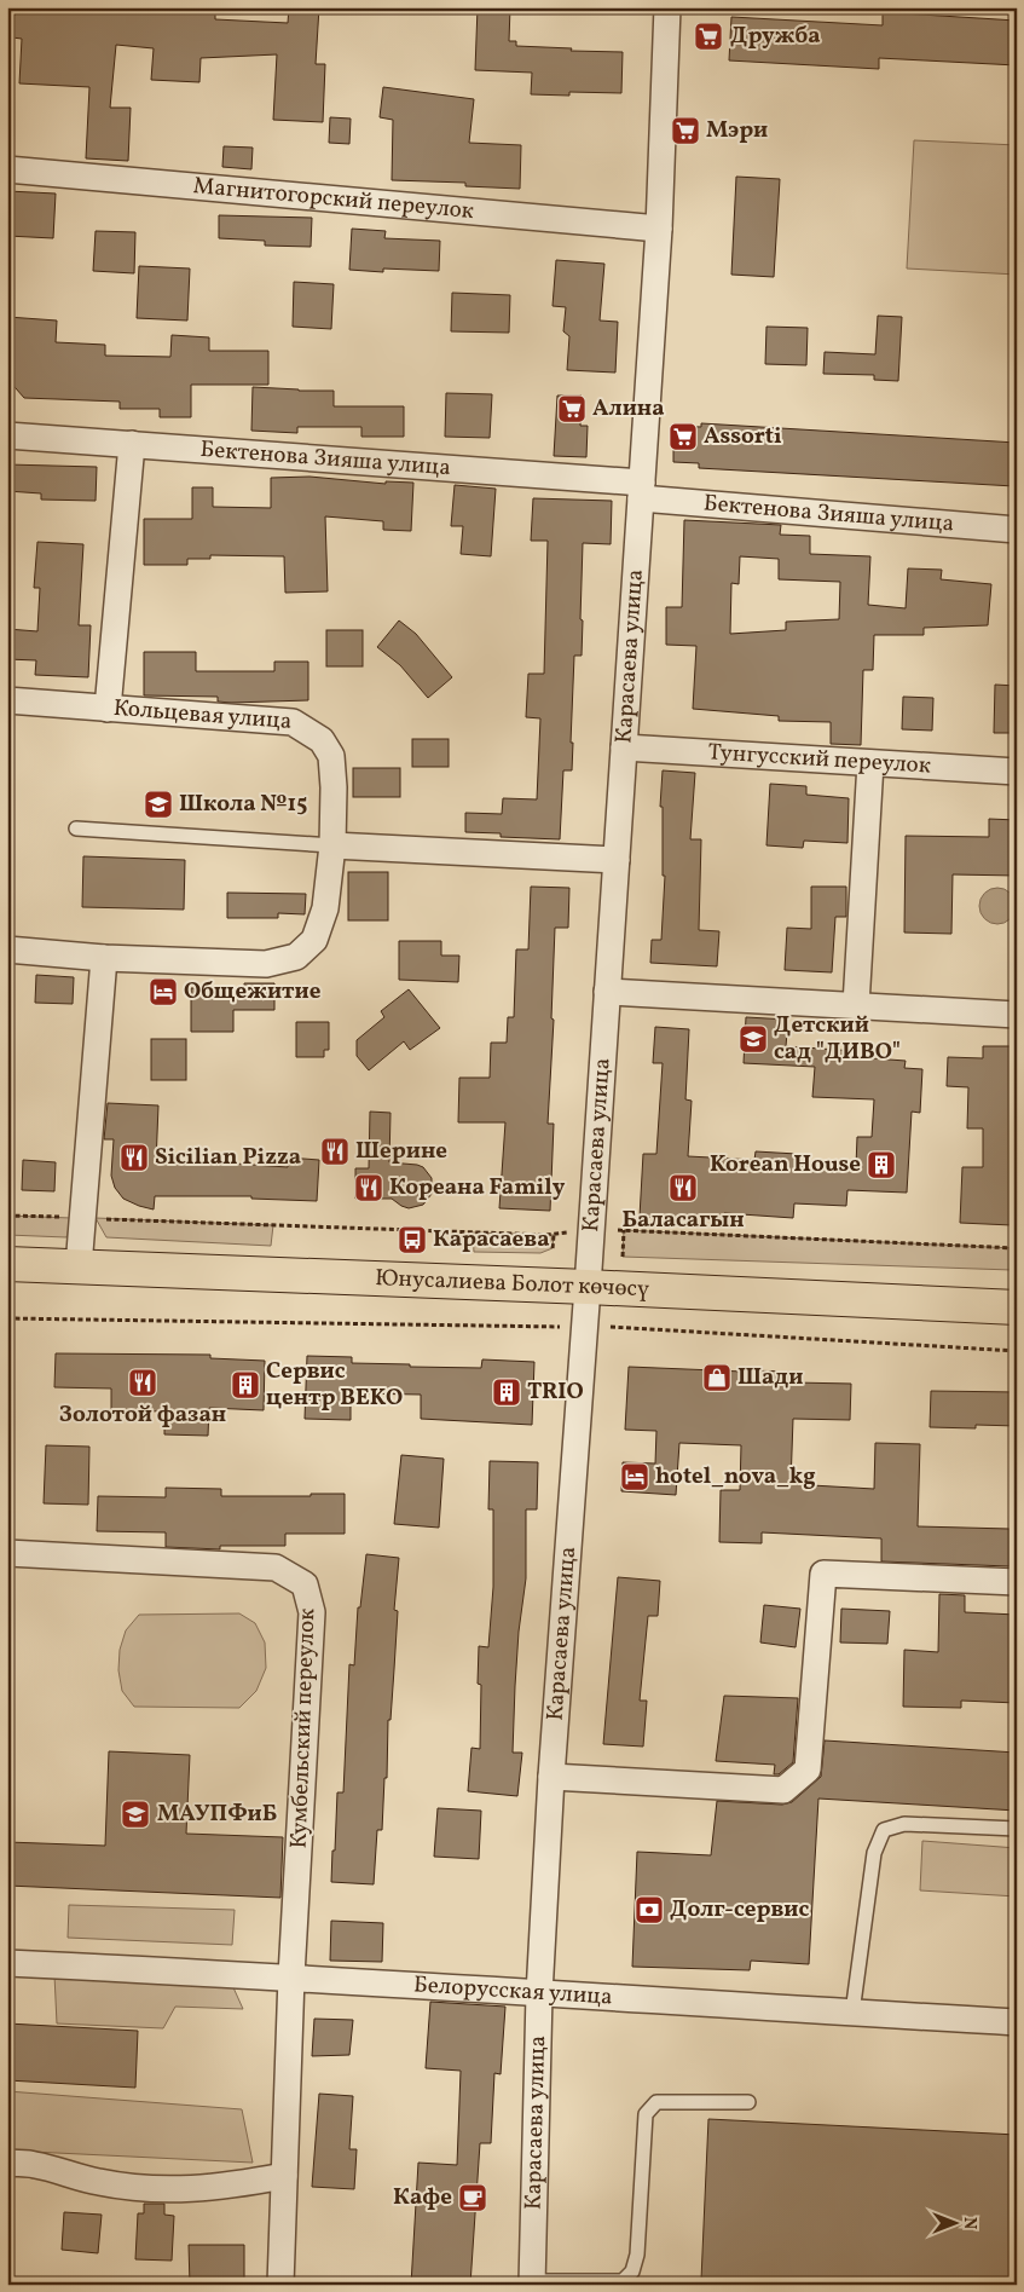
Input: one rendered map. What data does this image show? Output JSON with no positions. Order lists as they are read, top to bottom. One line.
{"streets":{"main road":["Юнусалиева Болот көчөсү"],"street":["Магнитогорский переулок","Бектенова Зияша улица","Карасаева улица","Кольцевая улица","Тунгусский переулок","Кумбельский переулок","Белорусская улица"]},"crossings":[["Магнитогорский переулок","Карасаева улица"],["Бектенова Зияша улица","Карасаева улица"],["Карасаева улица","Тунгусский переулок"],["Карасаева улица","Юнусалиева Болот көчөсү"],["Карасаева улица","Белорусская улица"],["Кумбельский переулок","Белорусская улица"]],"places":{"supermarket":["Дружба","Мэри","Алина","Assorti"],"school or university":["Школа №15","Детский сад \"ДИВО\"","МАУПФиБ"],"hotel":["Общежитие","hotel_nova_kg"],"restaurant":["Шерине","Sicilian Pizza","Кореана Family","Баласагын","Золотой фазан"],"building":["Korean House","Сервис центр BEKO","TRIO"],"bus stop":["Карасаева"],"shop":["Шади"],"bank":["Долг-сервис"],"cafe":["Кафе"]},"north":"right"}
